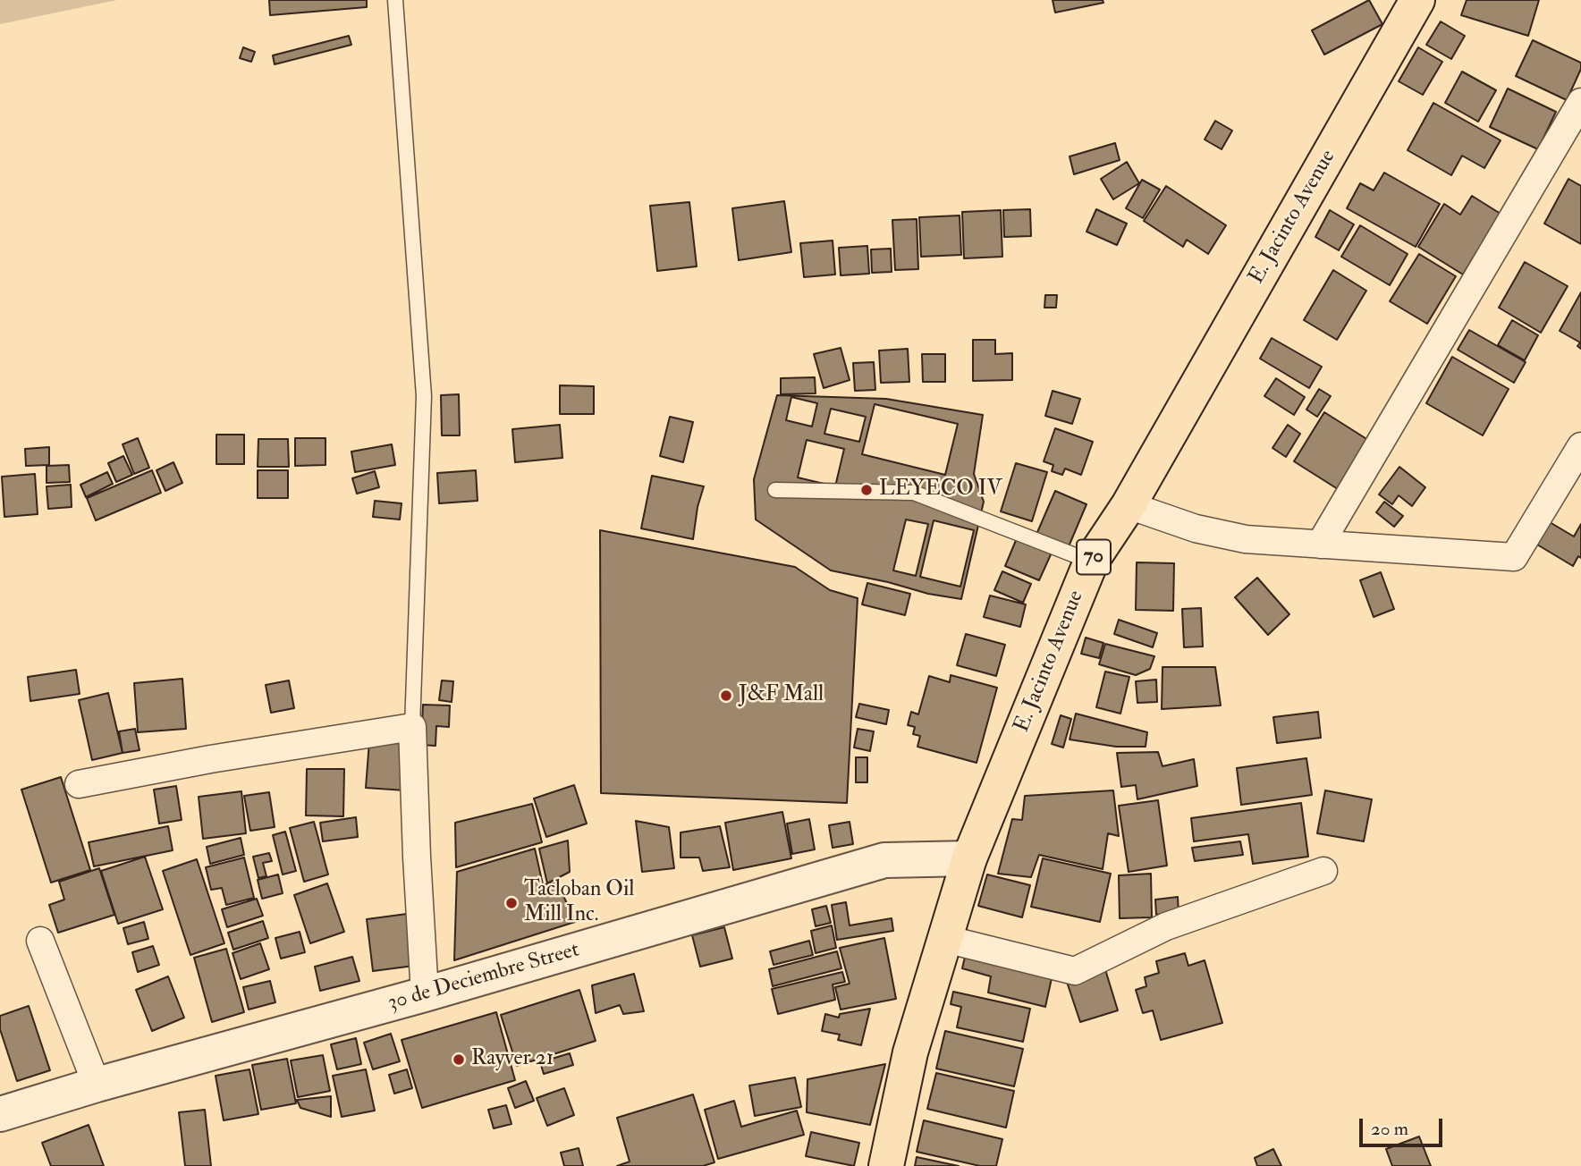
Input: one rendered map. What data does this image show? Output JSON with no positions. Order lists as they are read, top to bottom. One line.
{"streets":{"main road":["E. Jacinto Avenue","70"],"street":["30 de Deciembre Street"]},"crossings":[["E. Jacinto Avenue","30 de Deciembre Street"]],"places":["LEYECO IV","J&F Mall","Tacloban Oil Mill Inc.","Rayver 21"],"scale_bar":"20 m"}
